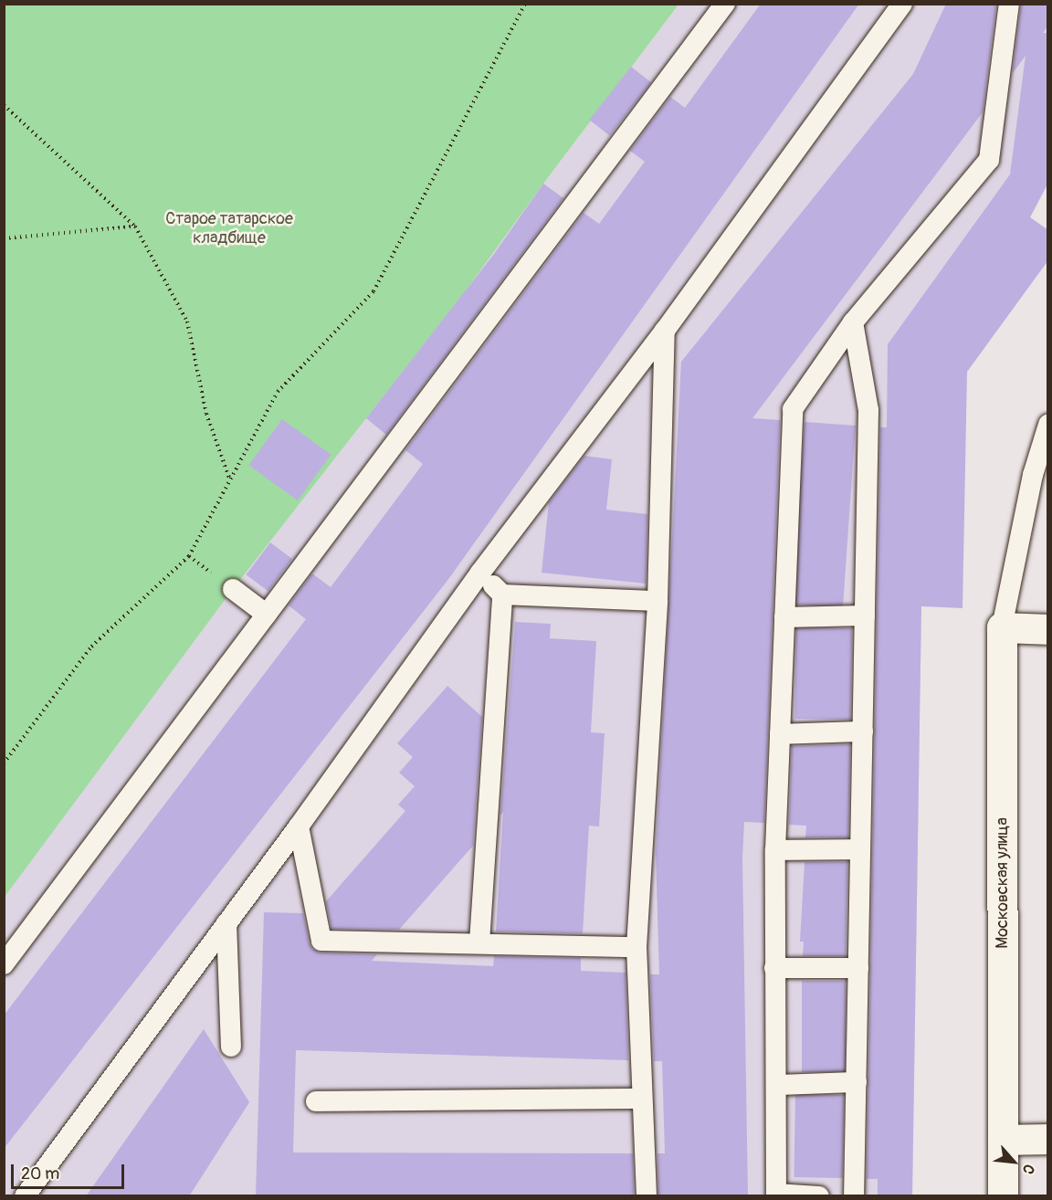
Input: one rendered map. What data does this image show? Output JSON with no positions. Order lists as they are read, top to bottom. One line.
{"streets":{"street":["Московская улица"]},"parks":["Старое татарское кладбище"],"scale_bar":"20 m","north":"bottom right"}
